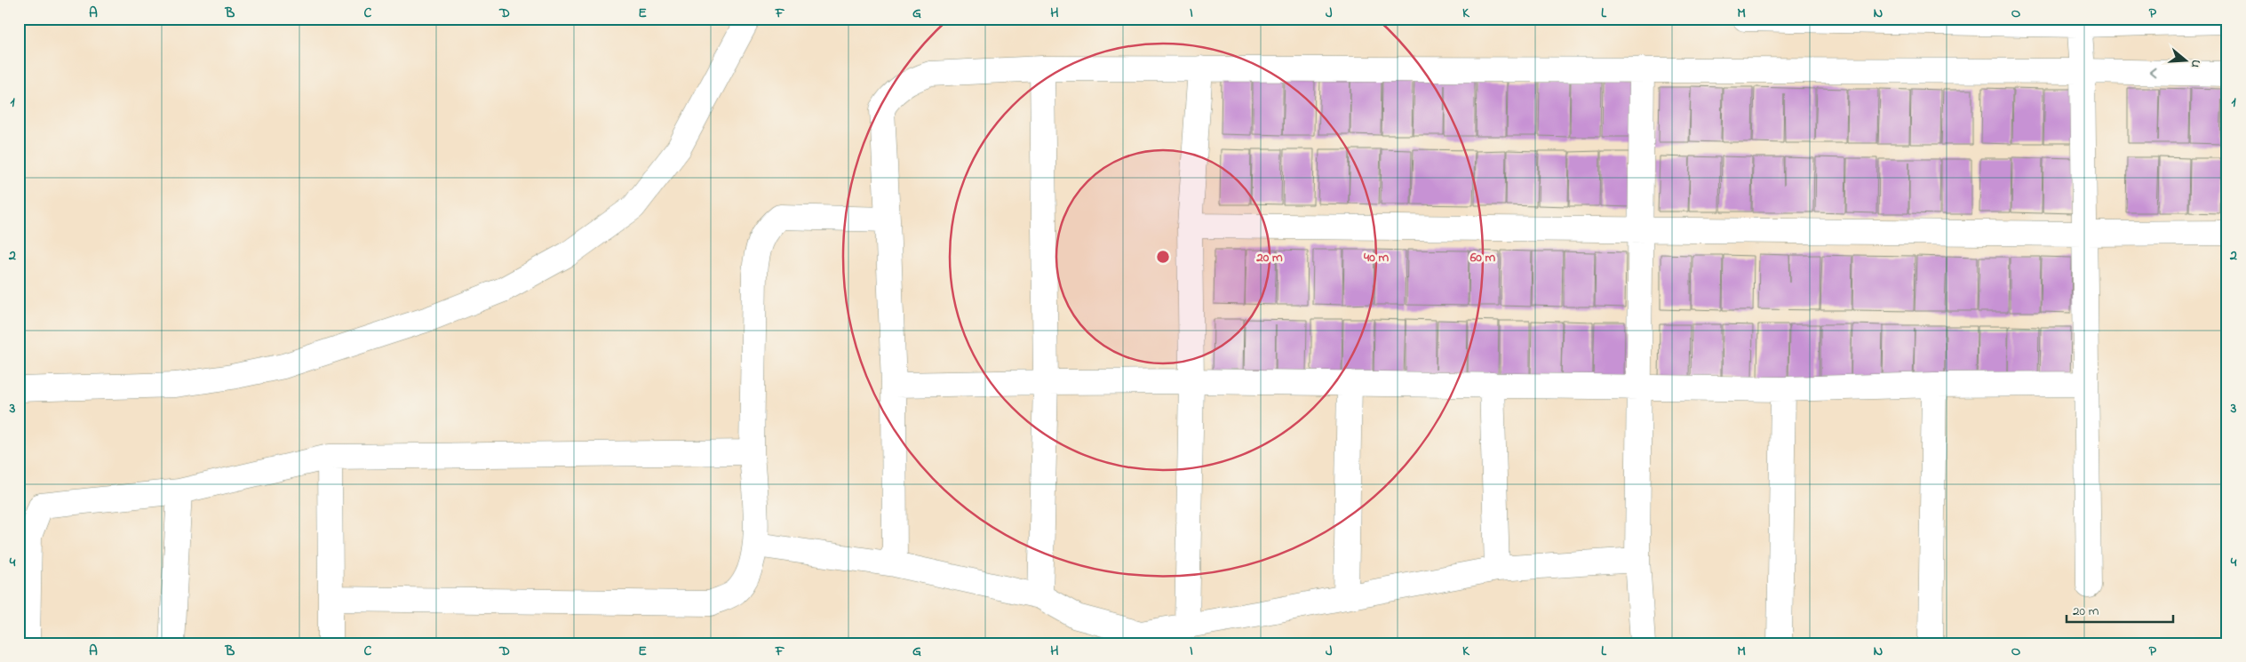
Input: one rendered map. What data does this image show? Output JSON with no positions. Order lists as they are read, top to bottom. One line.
{"scale_bar":"20 m","north":"right","grid":{"columns":["A","B","C","D","E","F","G","H","I","J","K","L","M","N","O","P"],"rows":["1","2","3","4"]},"rings":["20 m","40 m","60 m"]}
